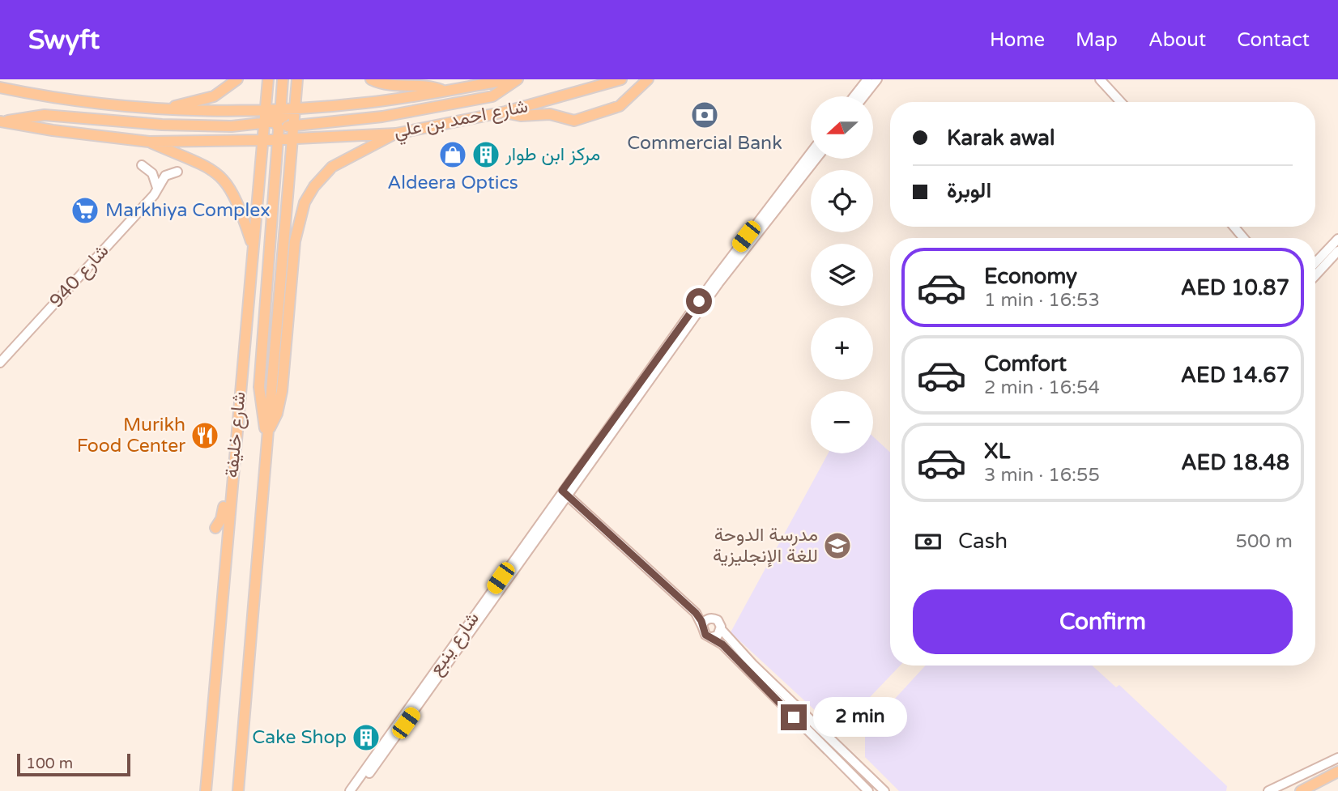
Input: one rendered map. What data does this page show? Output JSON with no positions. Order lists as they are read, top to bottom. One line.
{"streets":{"main road":["شارع احمد بن علي","شارع خليفة"],"street":["شارع 940","شارع ينبع"]},"crossings":[["شارع احمد بن علي","شارع خليفة"]],"places":{"bank":["Commercial Bank"],"shop":["Aldeera Optics"],"building":["مركز ابن طوار","Cake Shop"],"supermarket":["Markhiya Complex"],"restaurant":["Murikh Food Center"],"school or university":["مدرسة الدوحة للغة الإنجليزية"]},"scale_bar":"100 m","north":"left","page":{"header":"Swyft","nav":["Home","Map","About","Contact"],"map_buttons":["+","−"],"banner":["Karak awal","الوبرة"],"list":[{"name":"Economy","note":"1 min · 16:53","value":"AED 10.87"},{"name":"Comfort","note":"2 min · 16:54","value":"AED 14.67"},{"name":"XL","note":"3 min · 16:55","value":"AED 18.48"}],"pay":["Cash","500 m"],"buttons":"Confirm","bubble":"2 min","scale":"100 m"}}
